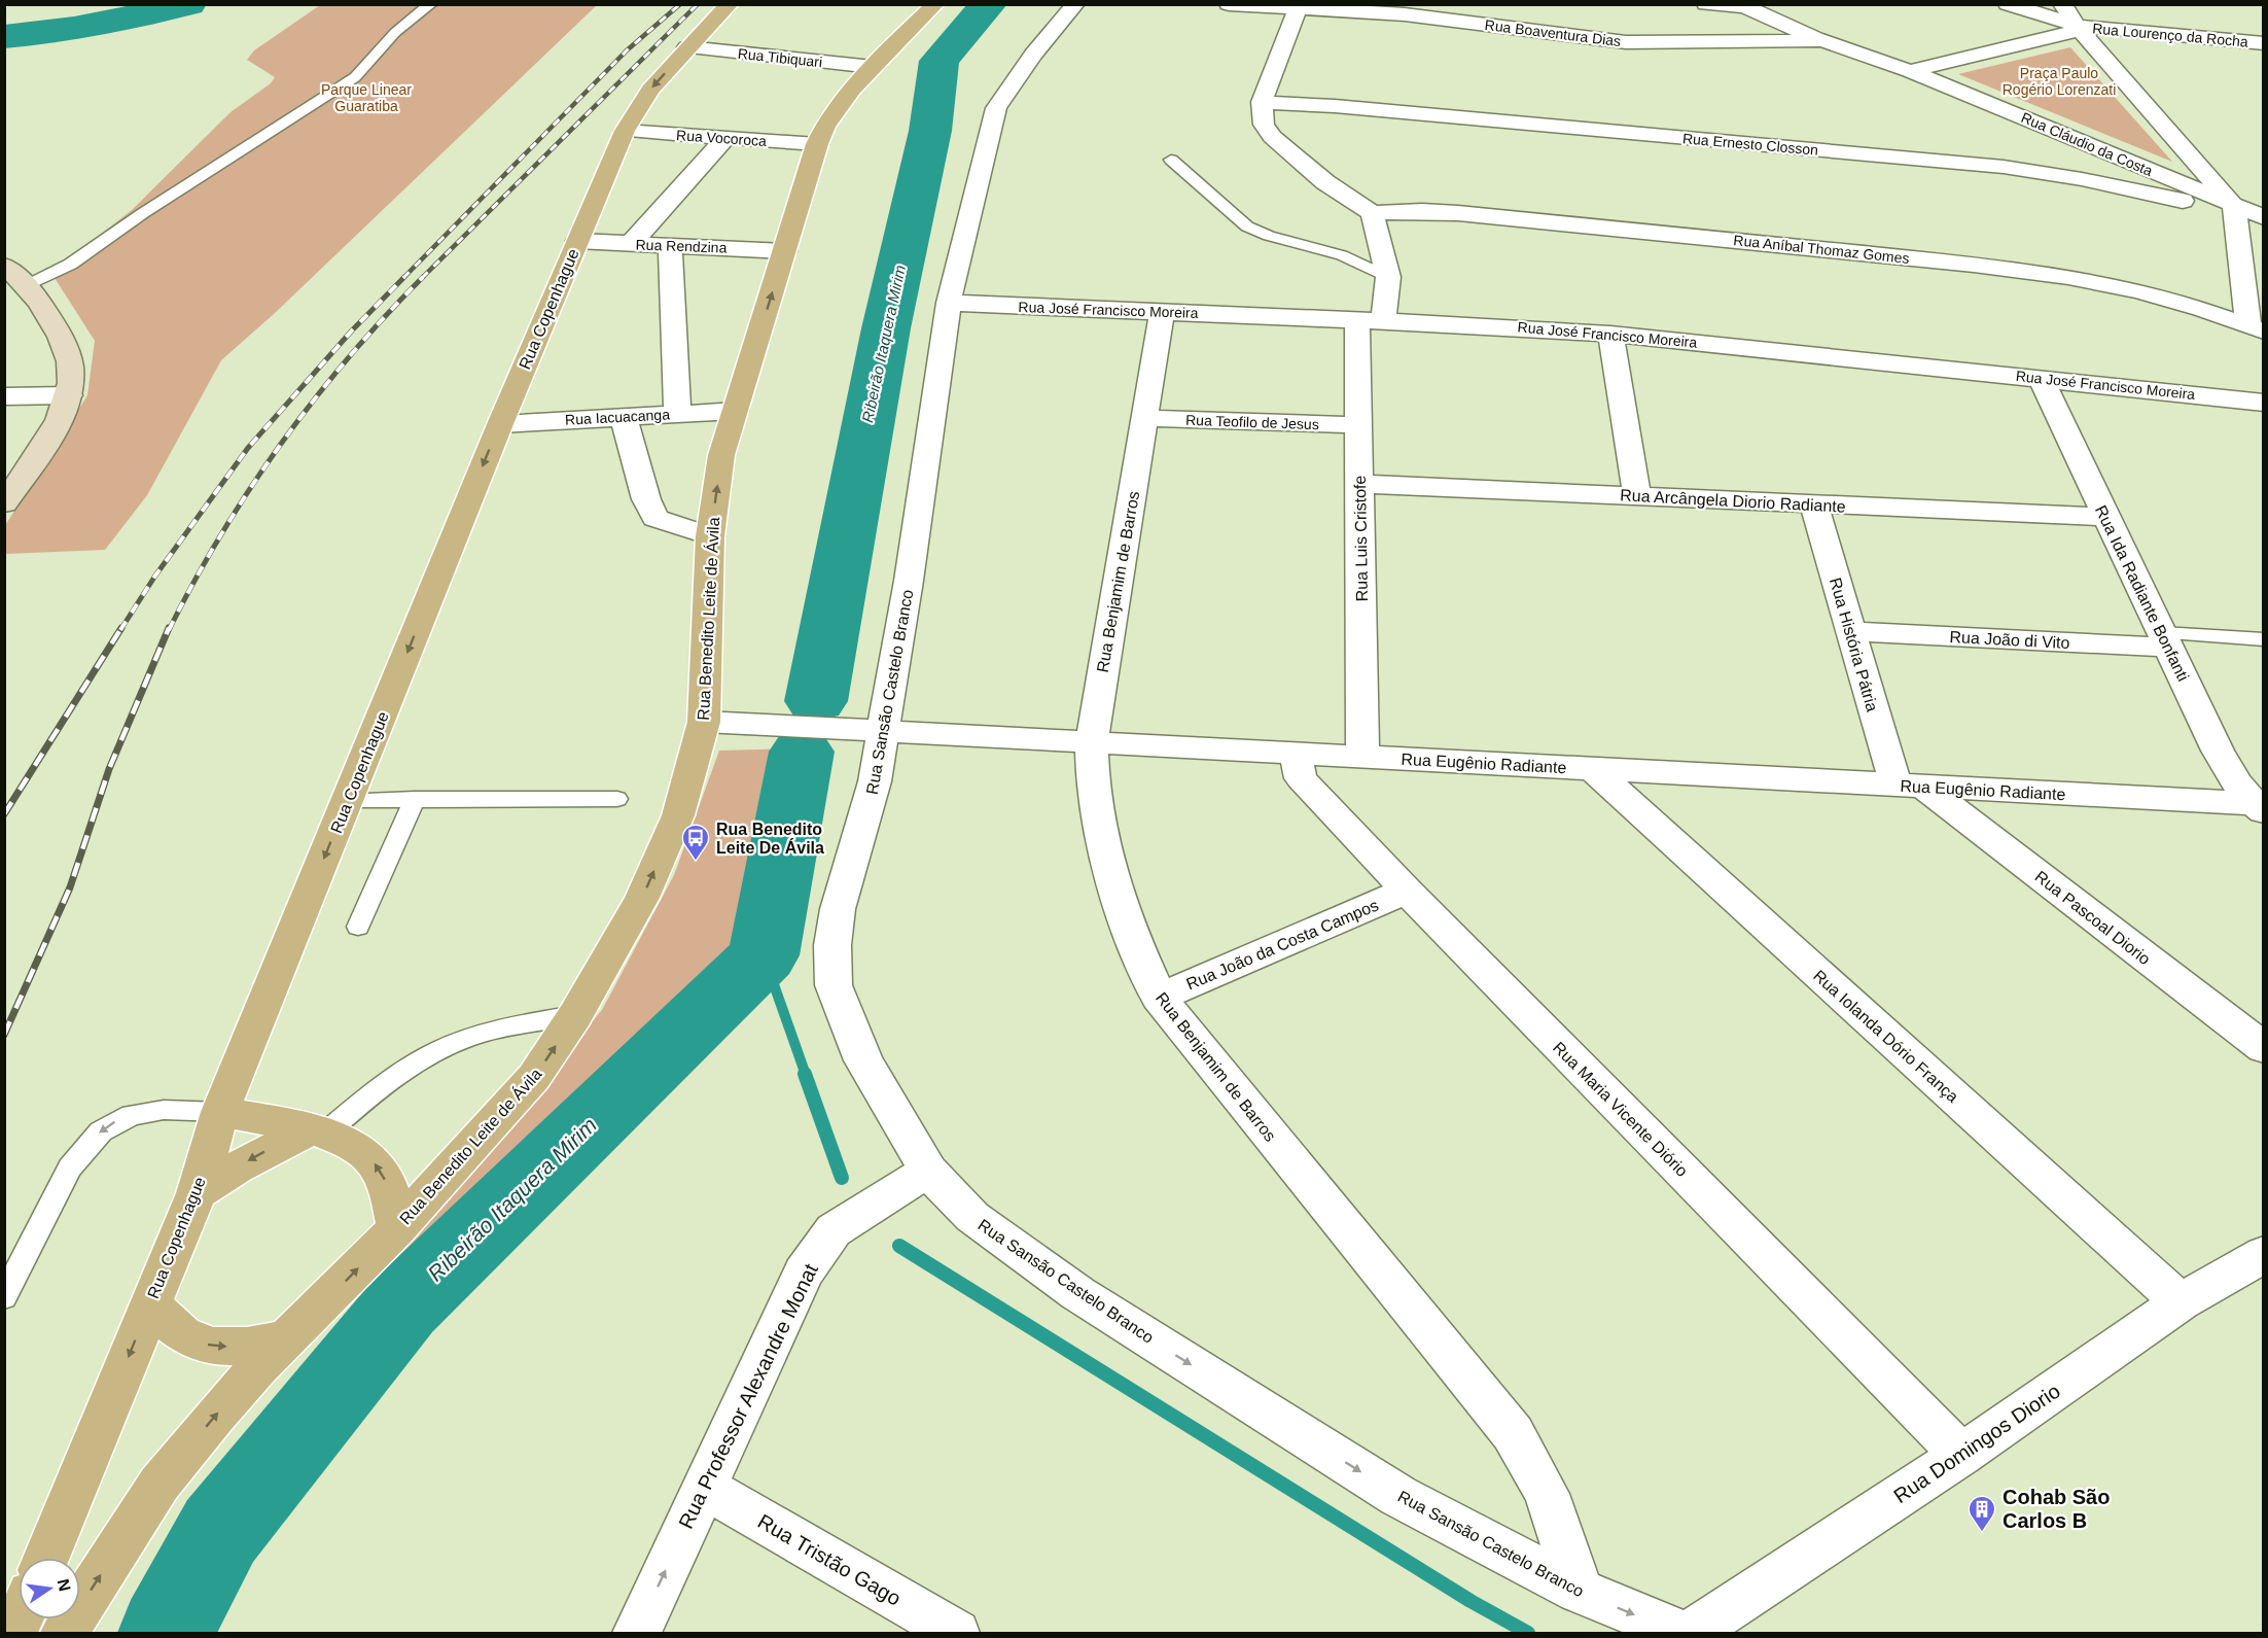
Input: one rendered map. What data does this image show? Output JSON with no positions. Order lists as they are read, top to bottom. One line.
{"streets":{"main road":["Rua Copenhague","Rua Benedito Leite de Ávila"],"street":["Rua Boaventura Dias","Rua Lourenço da Rocha","Rua Tibiquari","Rua Vocoroca","Rua Ernesto Closson","Rua Cláudio da Costa","Rua Rendzina","Rua Aníbal Thomaz Gomes","Rua José Francisco Moreira","Rua Iacuacanga","Rua Teofilo de Jesus","Rua Arcângela Diorio Radiante","Rua Luis Cristofe","Rua Benjamim de Barros","Rua Ida Radiante Bonfanti","Rua João di Vito","Rua História Pátria","Rua Sansão Castelo Branco","Rua Eugênio Radiante","Rua Pascoal Diorio","Rua João da Costa Campos","Rua Iolanda Dório França","Rua Maria Vicente Diório","Rua Professor Alexandre Monat","Rua Domingos Diorio","Rua Tristão Gago"]},"crossings":[["Rua Boaventura Dias","Rua Cláudio da Costa"],["Rua Tibiquari","Rua Copenhague"],["Rua Tibiquari","Rua Benedito Leite de Ávila"],["Rua Vocoroca","Rua Copenhague"],["Rua Vocoroca","Rua Benedito Leite de Ávila"],["Rua Ernesto Closson","Rua Cláudio da Costa"],["Rua Rendzina","Rua Copenhague"],["Rua Rendzina","Rua Benedito Leite de Ávila"],["Rua Copenhague","Rua Iacuacanga"],["Rua José Francisco Moreira","Rua Luis Cristofe"],["Rua José Francisco Moreira","Rua Benjamim de Barros"],["Rua José Francisco Moreira","Rua Ida Radiante Bonfanti"],["Rua José Francisco Moreira","Rua Sansão Castelo Branco"],["Rua Iacuacanga","Rua Benedito Leite de Ávila"],["Rua Teofilo de Jesus","Rua Luis Cristofe"],["Rua Teofilo de Jesus","Rua Benjamim de Barros"],["Rua Arcângela Diorio Radiante","Rua Luis Cristofe"],["Rua Arcângela Diorio Radiante","Rua Ida Radiante Bonfanti"],["Rua Arcângela Diorio Radiante","Rua História Pátria"],["Rua Luis Cristofe","Rua Eugênio Radiante"],["Rua Benjamim de Barros","Rua Sansão Castelo Branco"],["Rua Benjamim de Barros","Rua Eugênio Radiante"],["Rua Benjamim de Barros","Rua João da Costa Campos"],["Rua Ida Radiante Bonfanti","Rua João di Vito"],["Rua Ida Radiante Bonfanti","Rua Eugênio Radiante"],["Rua Benedito Leite de Ávila","Rua Eugênio Radiante"],["Rua João di Vito","Rua História Pátria"],["Rua História Pátria","Rua Eugênio Radiante"],["Rua História Pátria","Rua Pascoal Diorio"],["Rua Sansão Castelo Branco","Rua Eugênio Radiante"],["Rua Sansão Castelo Branco","Rua Professor Alexandre Monat"],["Rua Eugênio Radiante","Rua Pascoal Diorio"],["Rua Eugênio Radiante","Rua Iolanda Dório França"],["Rua Eugênio Radiante","Rua Maria Vicente Diório"],["Rua João da Costa Campos","Rua Maria Vicente Diório"],["Rua Iolanda Dório França","Rua Domingos Diorio"],["Rua Maria Vicente Diório","Rua Domingos Diorio"],["Rua Professor Alexandre Monat","Rua Tristão Gago"]],"one_way":["Rua Copenhague","Rua Benedito Leite de Ávila","Rua Sansão Castelo Branco"],"water":["Ribeirão Itaquera Mirim"],"parks":["Praça Paulo Rogério Lorenzati","Parque Linear Guaratiba"],"places":{"bus stop":["Rua Benedito Leite De Ávila"],"building":["Cohab São Carlos B"]},"north":"right"}
